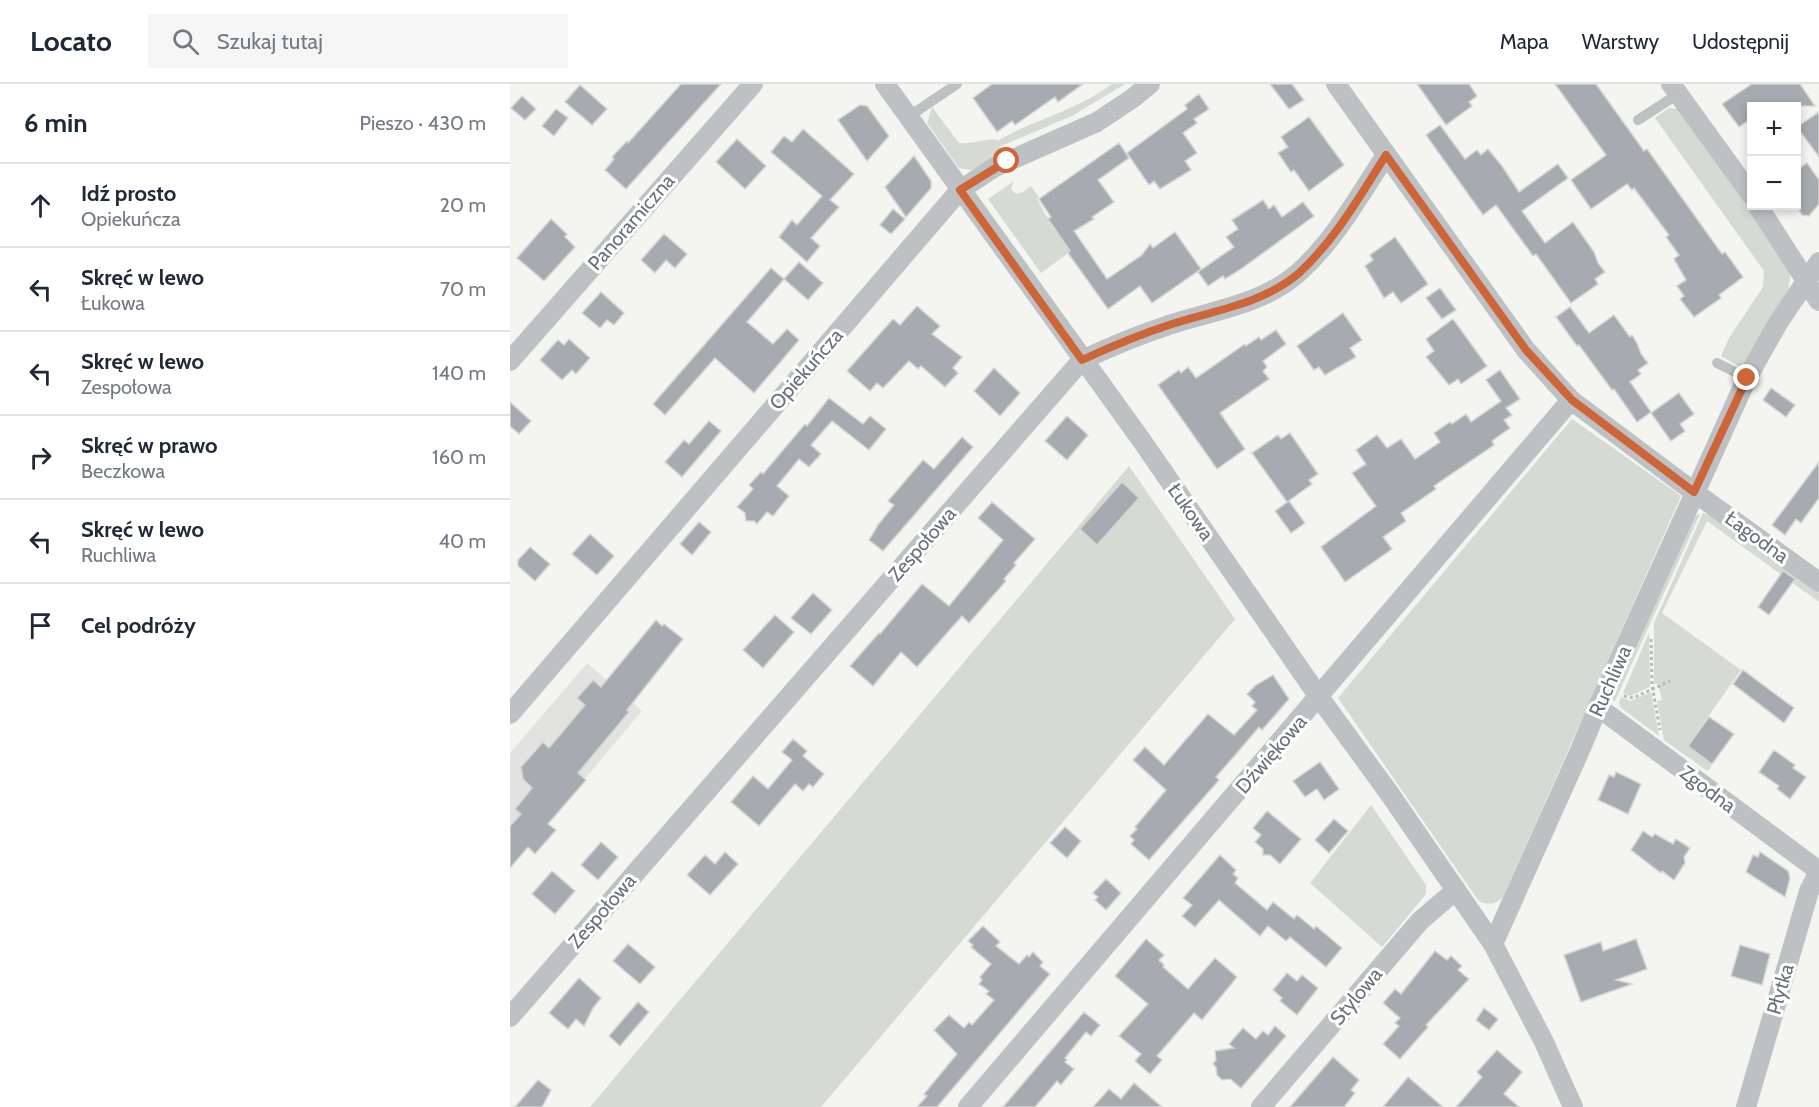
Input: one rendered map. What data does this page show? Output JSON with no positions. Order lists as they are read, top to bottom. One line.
{"streets":{"street":["Panoramiczna","Opiekuńcza","Łukowa","Łagodna","Zespołowa","Ruchliwa","Dźwiękowa","Zgodna","Płytka","Stylowa"]},"crossings":[["Opiekuńcza","Łukowa"],["Łukowa","Zespołowa"],["Łukowa","Ruchliwa"],["Łukowa","Dźwiękowa"],["Łukowa","Stylowa"],["Łagodna","Zespołowa"],["Łagodna","Ruchliwa"],["Łagodna","Dźwiękowa"],["Ruchliwa","Zgodna"],["Zgodna","Płytka"]],"page":{"header":"Locato","search":"Szukaj tutaj","nav":["Mapa","Warstwy","Udostępnij"],"heading":["6 min","Pieszo · 430 m"],"map_buttons":["+","−"],"list":[["Idź prosto","Opiekuńcza","20 m"],["Skręć w lewo","Łukowa","70 m"],["Skręć w lewo","Zespołowa","140 m"],["Skręć w prawo","Beczkowa","160 m"],["Skręć w lewo","Ruchliwa","40 m"],"Cel podróży"]}}
